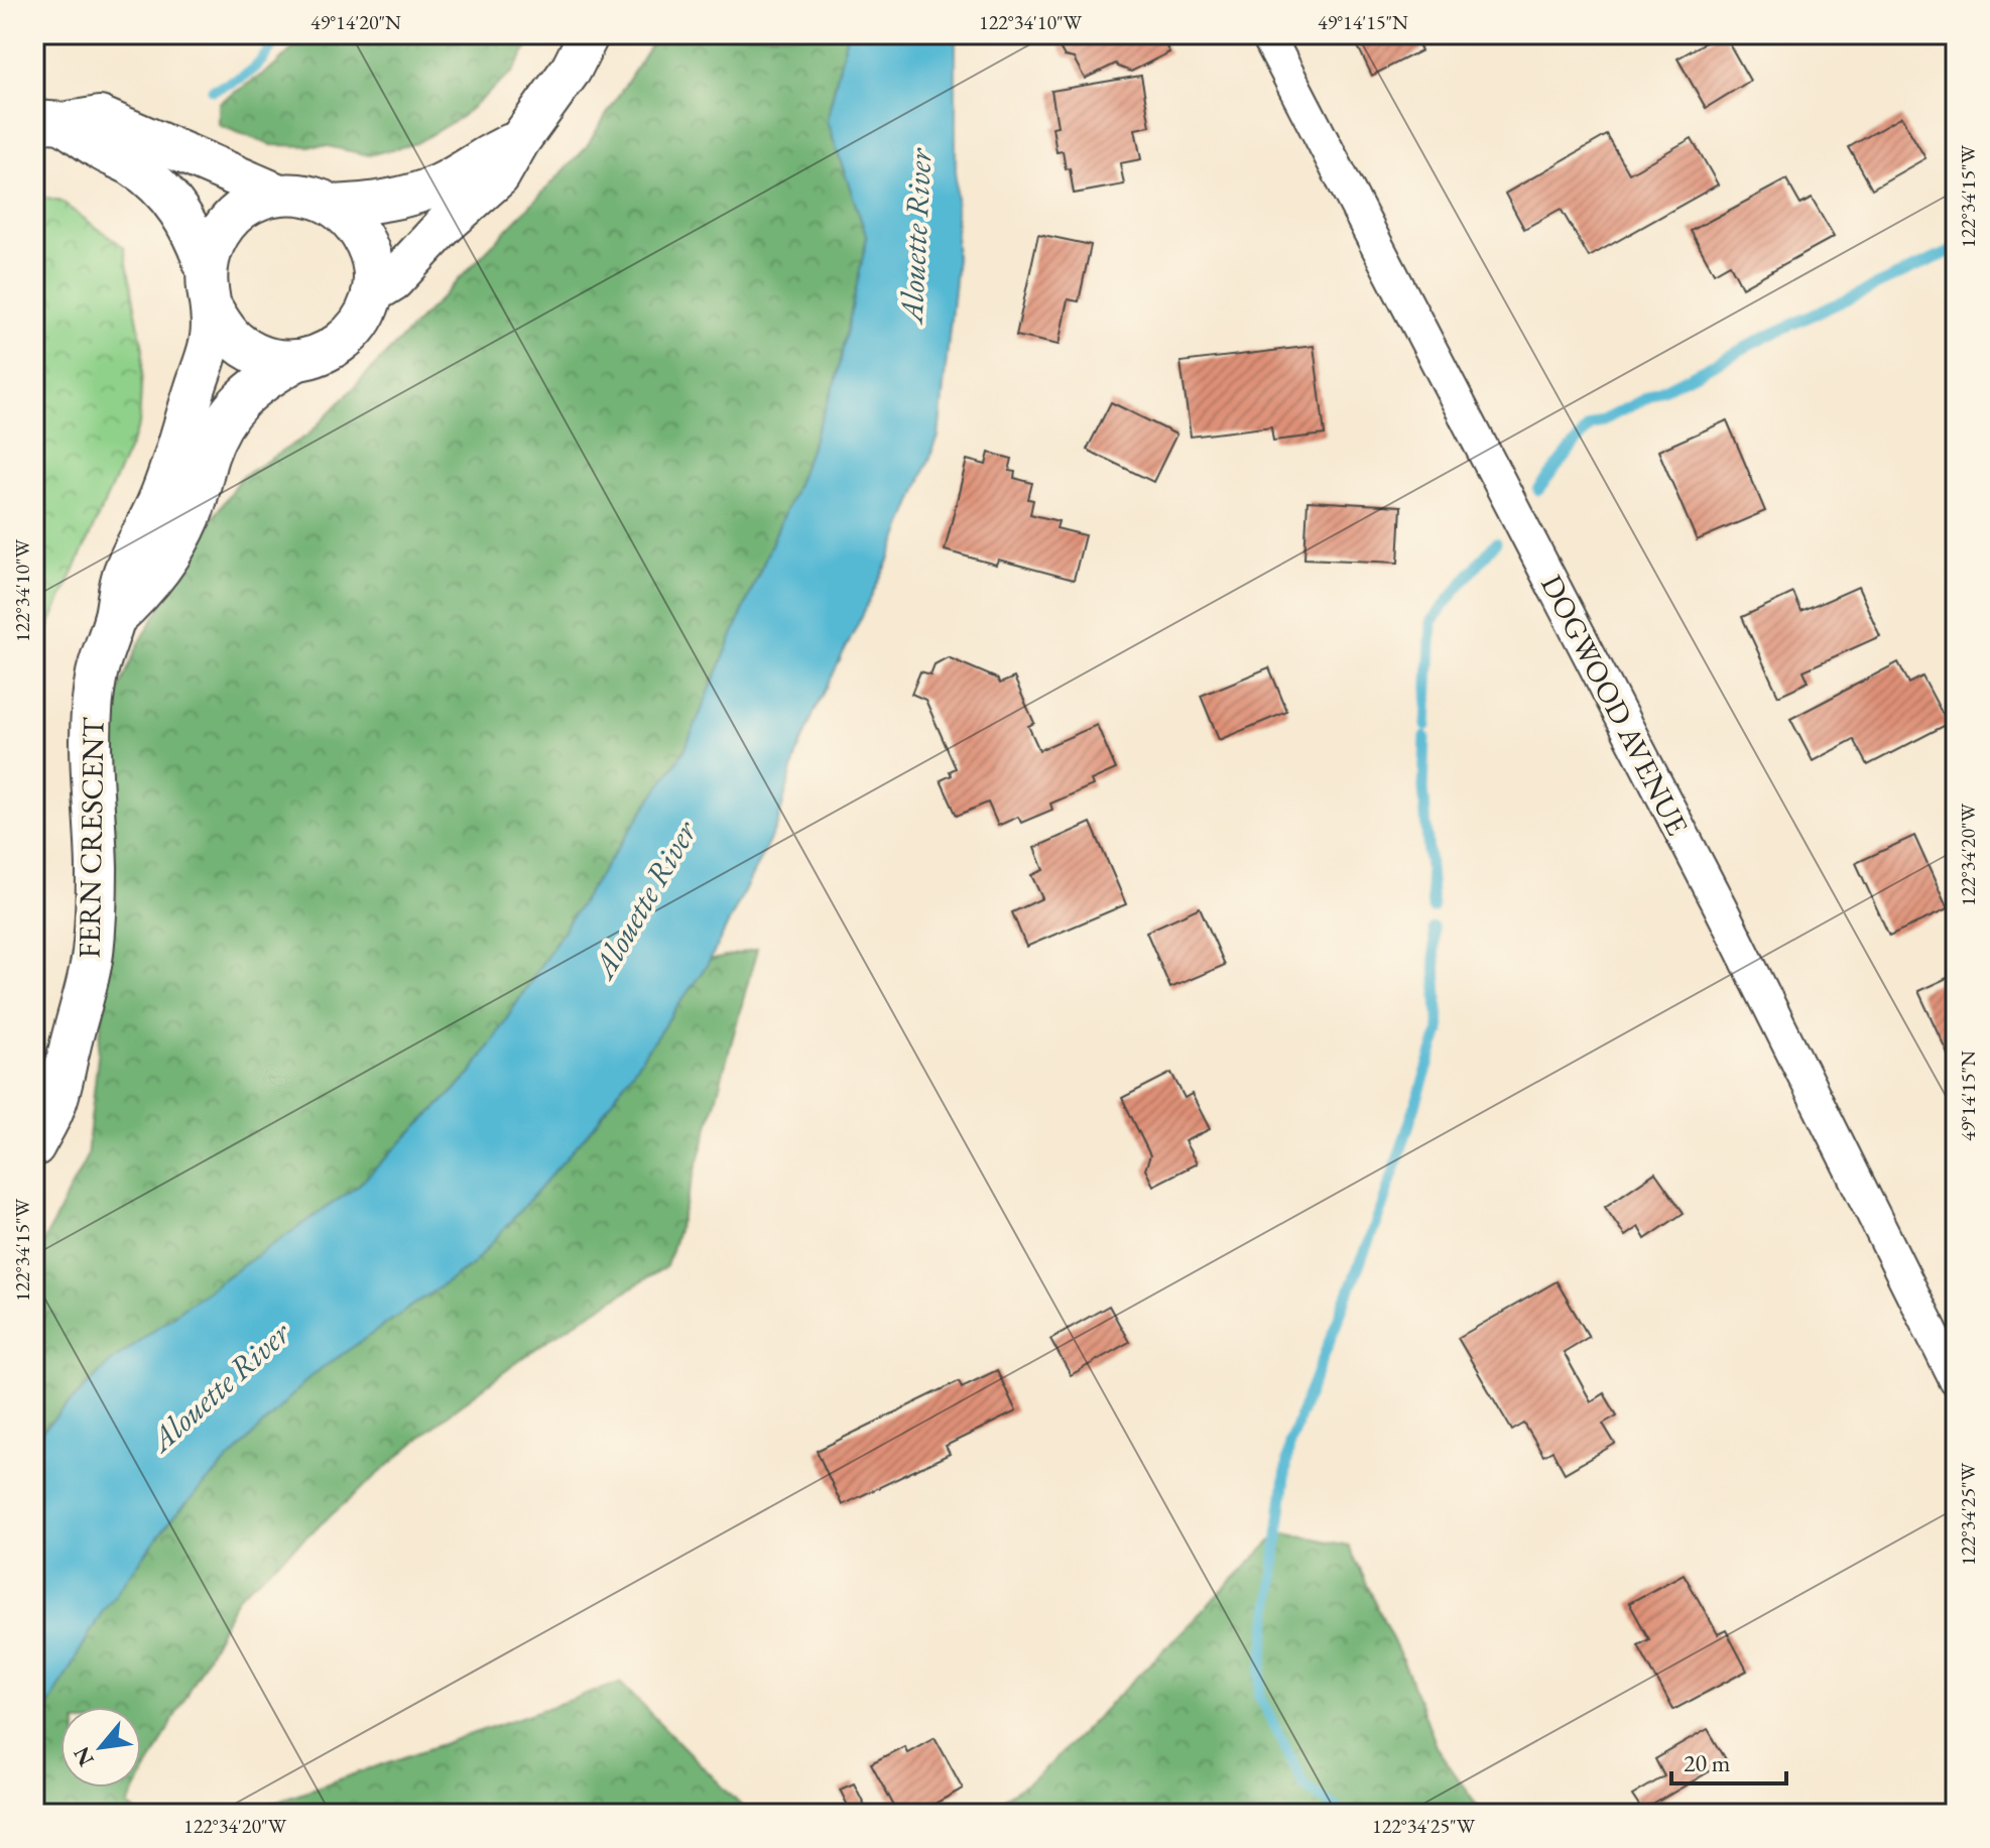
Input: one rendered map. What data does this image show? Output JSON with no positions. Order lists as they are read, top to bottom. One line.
{"streets":{"street":["DOGWOOD AVENUE","FERN CRESCENT"]},"water":["Alouette River"],"scale_bar":"20 m","north":"bottom left","coordinates":["49°14'20\"N","122°34'10\"W","49°14'15\"N","122°34'15\"W","122°34'20\"W","122°34'25\"W"]}
